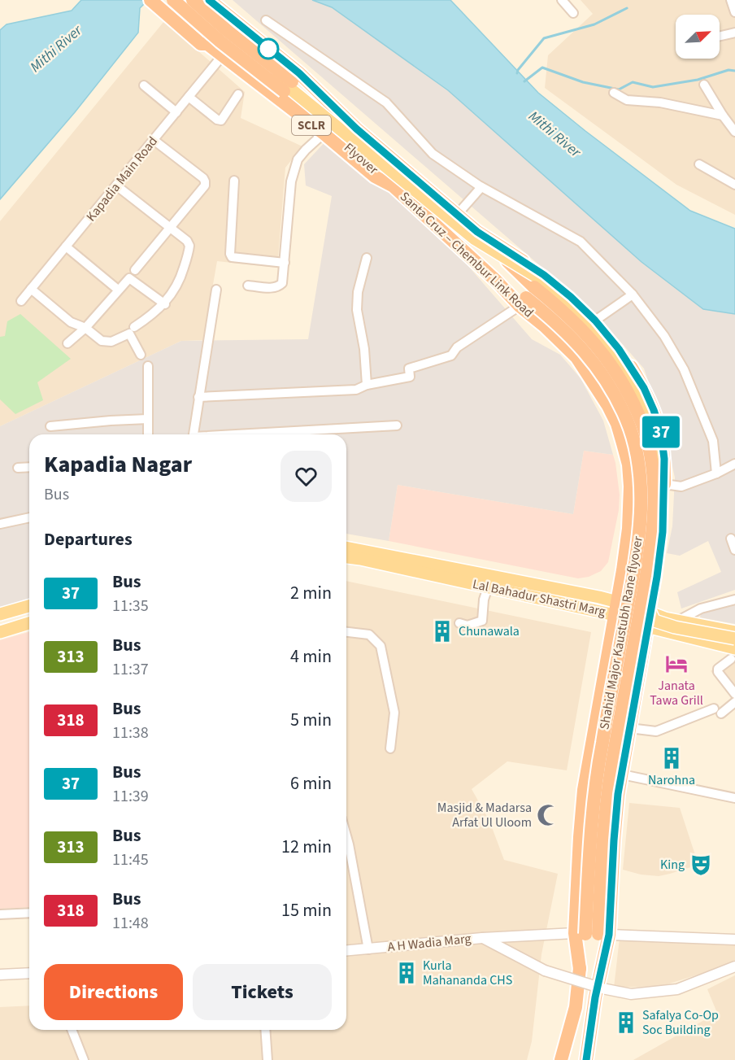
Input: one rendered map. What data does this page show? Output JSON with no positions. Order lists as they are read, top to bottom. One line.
{"streets":{"highway":["SCLR","Flyover","Santa Cruz – Chembur Link Road","Shahid Major Kaustubh Rane flyover"],"main road":["Lal Bahadur Shastri Marg"],"street":["Kapadia Main Road","A H Wadia Marg"]},"crossings":[["SCLR","Santa Cruz – Chembur Link Road"],["SCLR","Shahid Major Kaustubh Rane flyover"],["Flyover","Santa Cruz – Chembur Link Road"],["Kapadia Main Road","Santa Cruz – Chembur Link Road"],["Santa Cruz – Chembur Link Road","Lal Bahadur Shastri Marg"],["Santa Cruz – Chembur Link Road","Shahid Major Kaustubh Rane flyover"]],"water":["Mithi River"],"places":{"building":["Chunawala","Narohna","Kurla Mahananda CHS","Safalya Co-Op Soc Building"],"hotel":["Janata Tawa Grill"],"mosque":["Masjid & Madarsa Arfat Ul Uloom"],"theatre":["King"]},"lines":["bus line 37"],"north":"top right","page":{"on_map":"37","heading":[["Kapadia Nagar","Bus"],"Departures"],"list":[{"mark":"37","name":"Bus","note":"11:35","value":"2 min"},{"mark":"313","name":"Bus","note":"11:37","value":"4 min"},{"mark":"318","name":"Bus","note":"11:38","value":"5 min"},{"mark":"37","name":"Bus","note":"11:39","value":"6 min"},{"mark":"313","name":"Bus","note":"11:45","value":"12 min"},{"mark":"318","name":"Bus","note":"11:48","value":"15 min"}],"buttons":["Directions","Tickets"]}}
